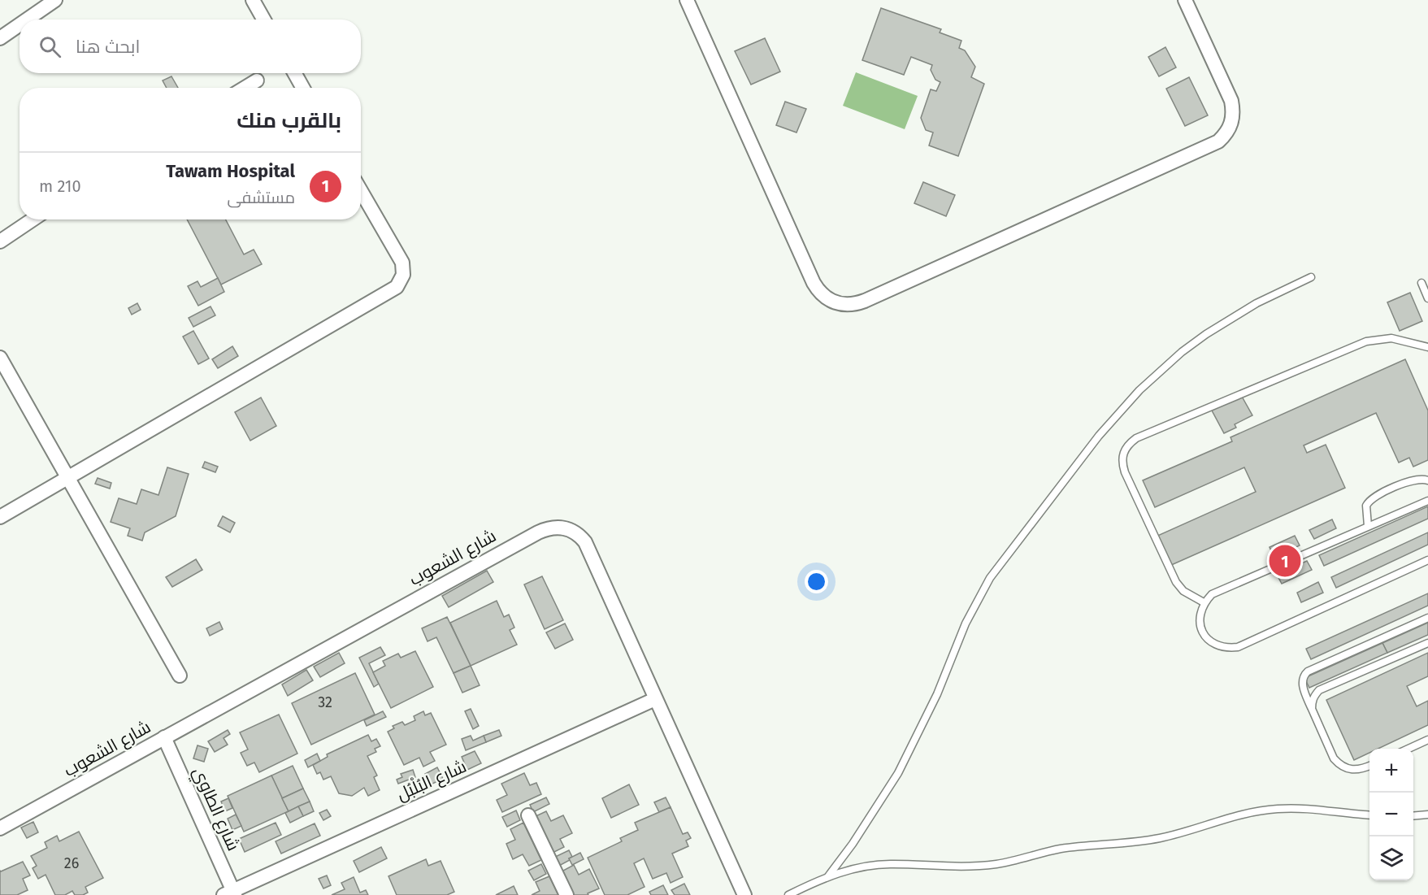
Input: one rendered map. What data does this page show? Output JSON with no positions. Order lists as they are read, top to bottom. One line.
{"streets":{"street":["شارع الشعوب","شارع البُلْبُل","شارع الطاوي"]},"crossings":[["شارع الشعوب","شارع البُلْبُل"],["شارع الشعوب","شارع الطاوي"],["شارع البُلْبُل","شارع الطاوي"]],"house_numbers":["32","26"],"page":{"search":"ابحث هنا","heading":"بالقرب منك","list":[{"mark":"1","name":"Tawam Hospital","note":"مستشفى","value":"210 m"}],"pins":"1","map_buttons":["+","−"]}}
